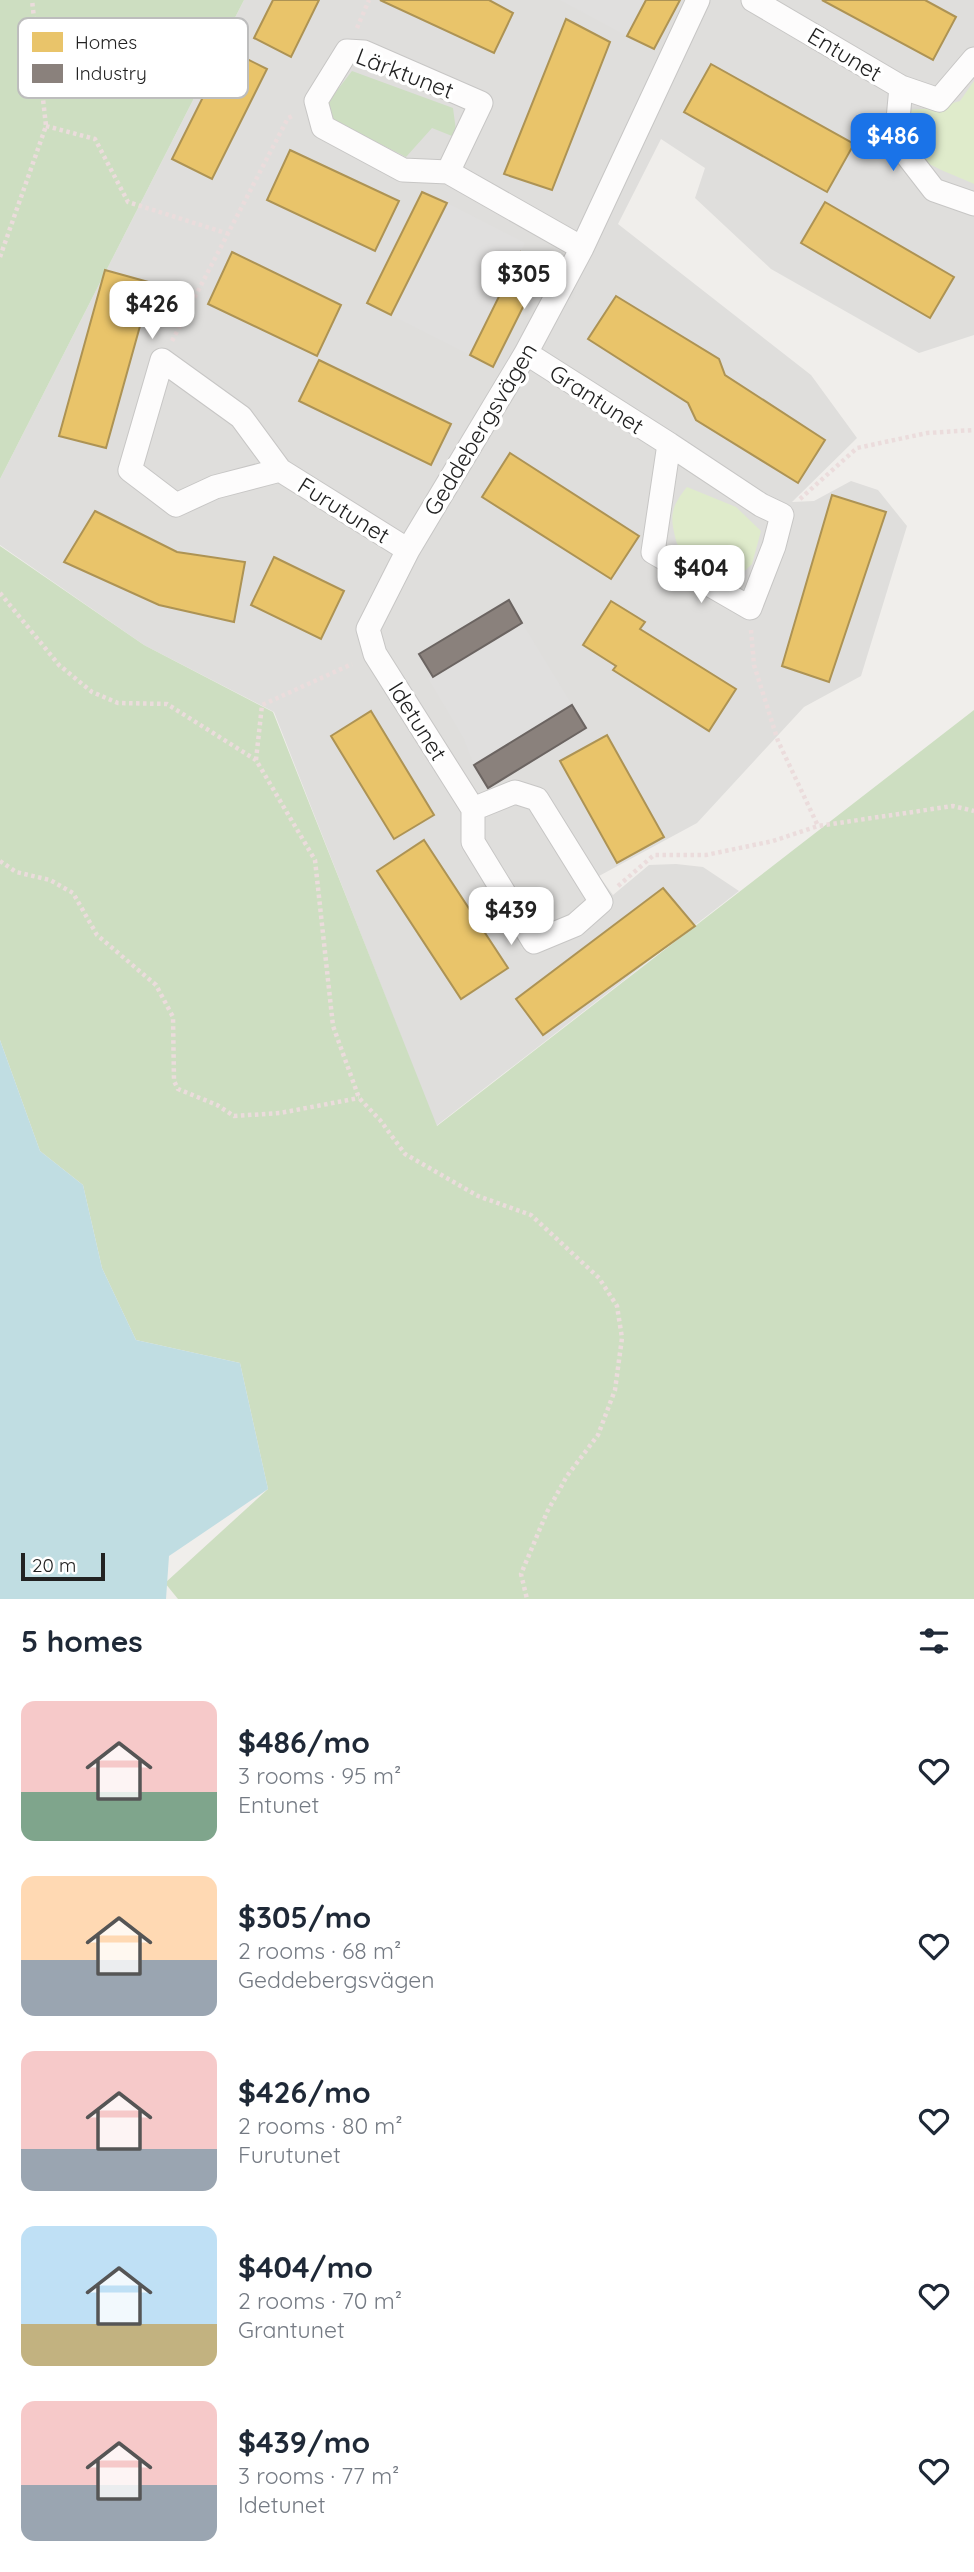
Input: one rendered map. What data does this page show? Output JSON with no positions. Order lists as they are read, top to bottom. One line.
{"streets":{"street":["Entunet","Lärktunet","Grantunet","Geddebergsvägen","Furutunet","Idetunet"]},"crossings":[["Grantunet","Geddebergsvägen"],["Geddebergsvägen","Furutunet"],["Geddebergsvägen","Idetunet"]],"legend":["Homes","Industry"],"scale_bar":"20 m","page":{"price":["$486","$305","$426","$404","$439"],"scale":"20 m","heading":"5 homes","list":[{"name":"$486/mo","note":"3 rooms · 95 m² · Entunet"},{"name":"$305/mo","note":"2 rooms · 68 m² · Geddebergsvägen"},{"name":"$426/mo","note":"2 rooms · 80 m² · Furutunet"},{"name":"$404/mo","note":"2 rooms · 70 m² · Grantunet"},{"name":"$439/mo","note":"3 rooms · 77 m² · Idetunet"}]}}
